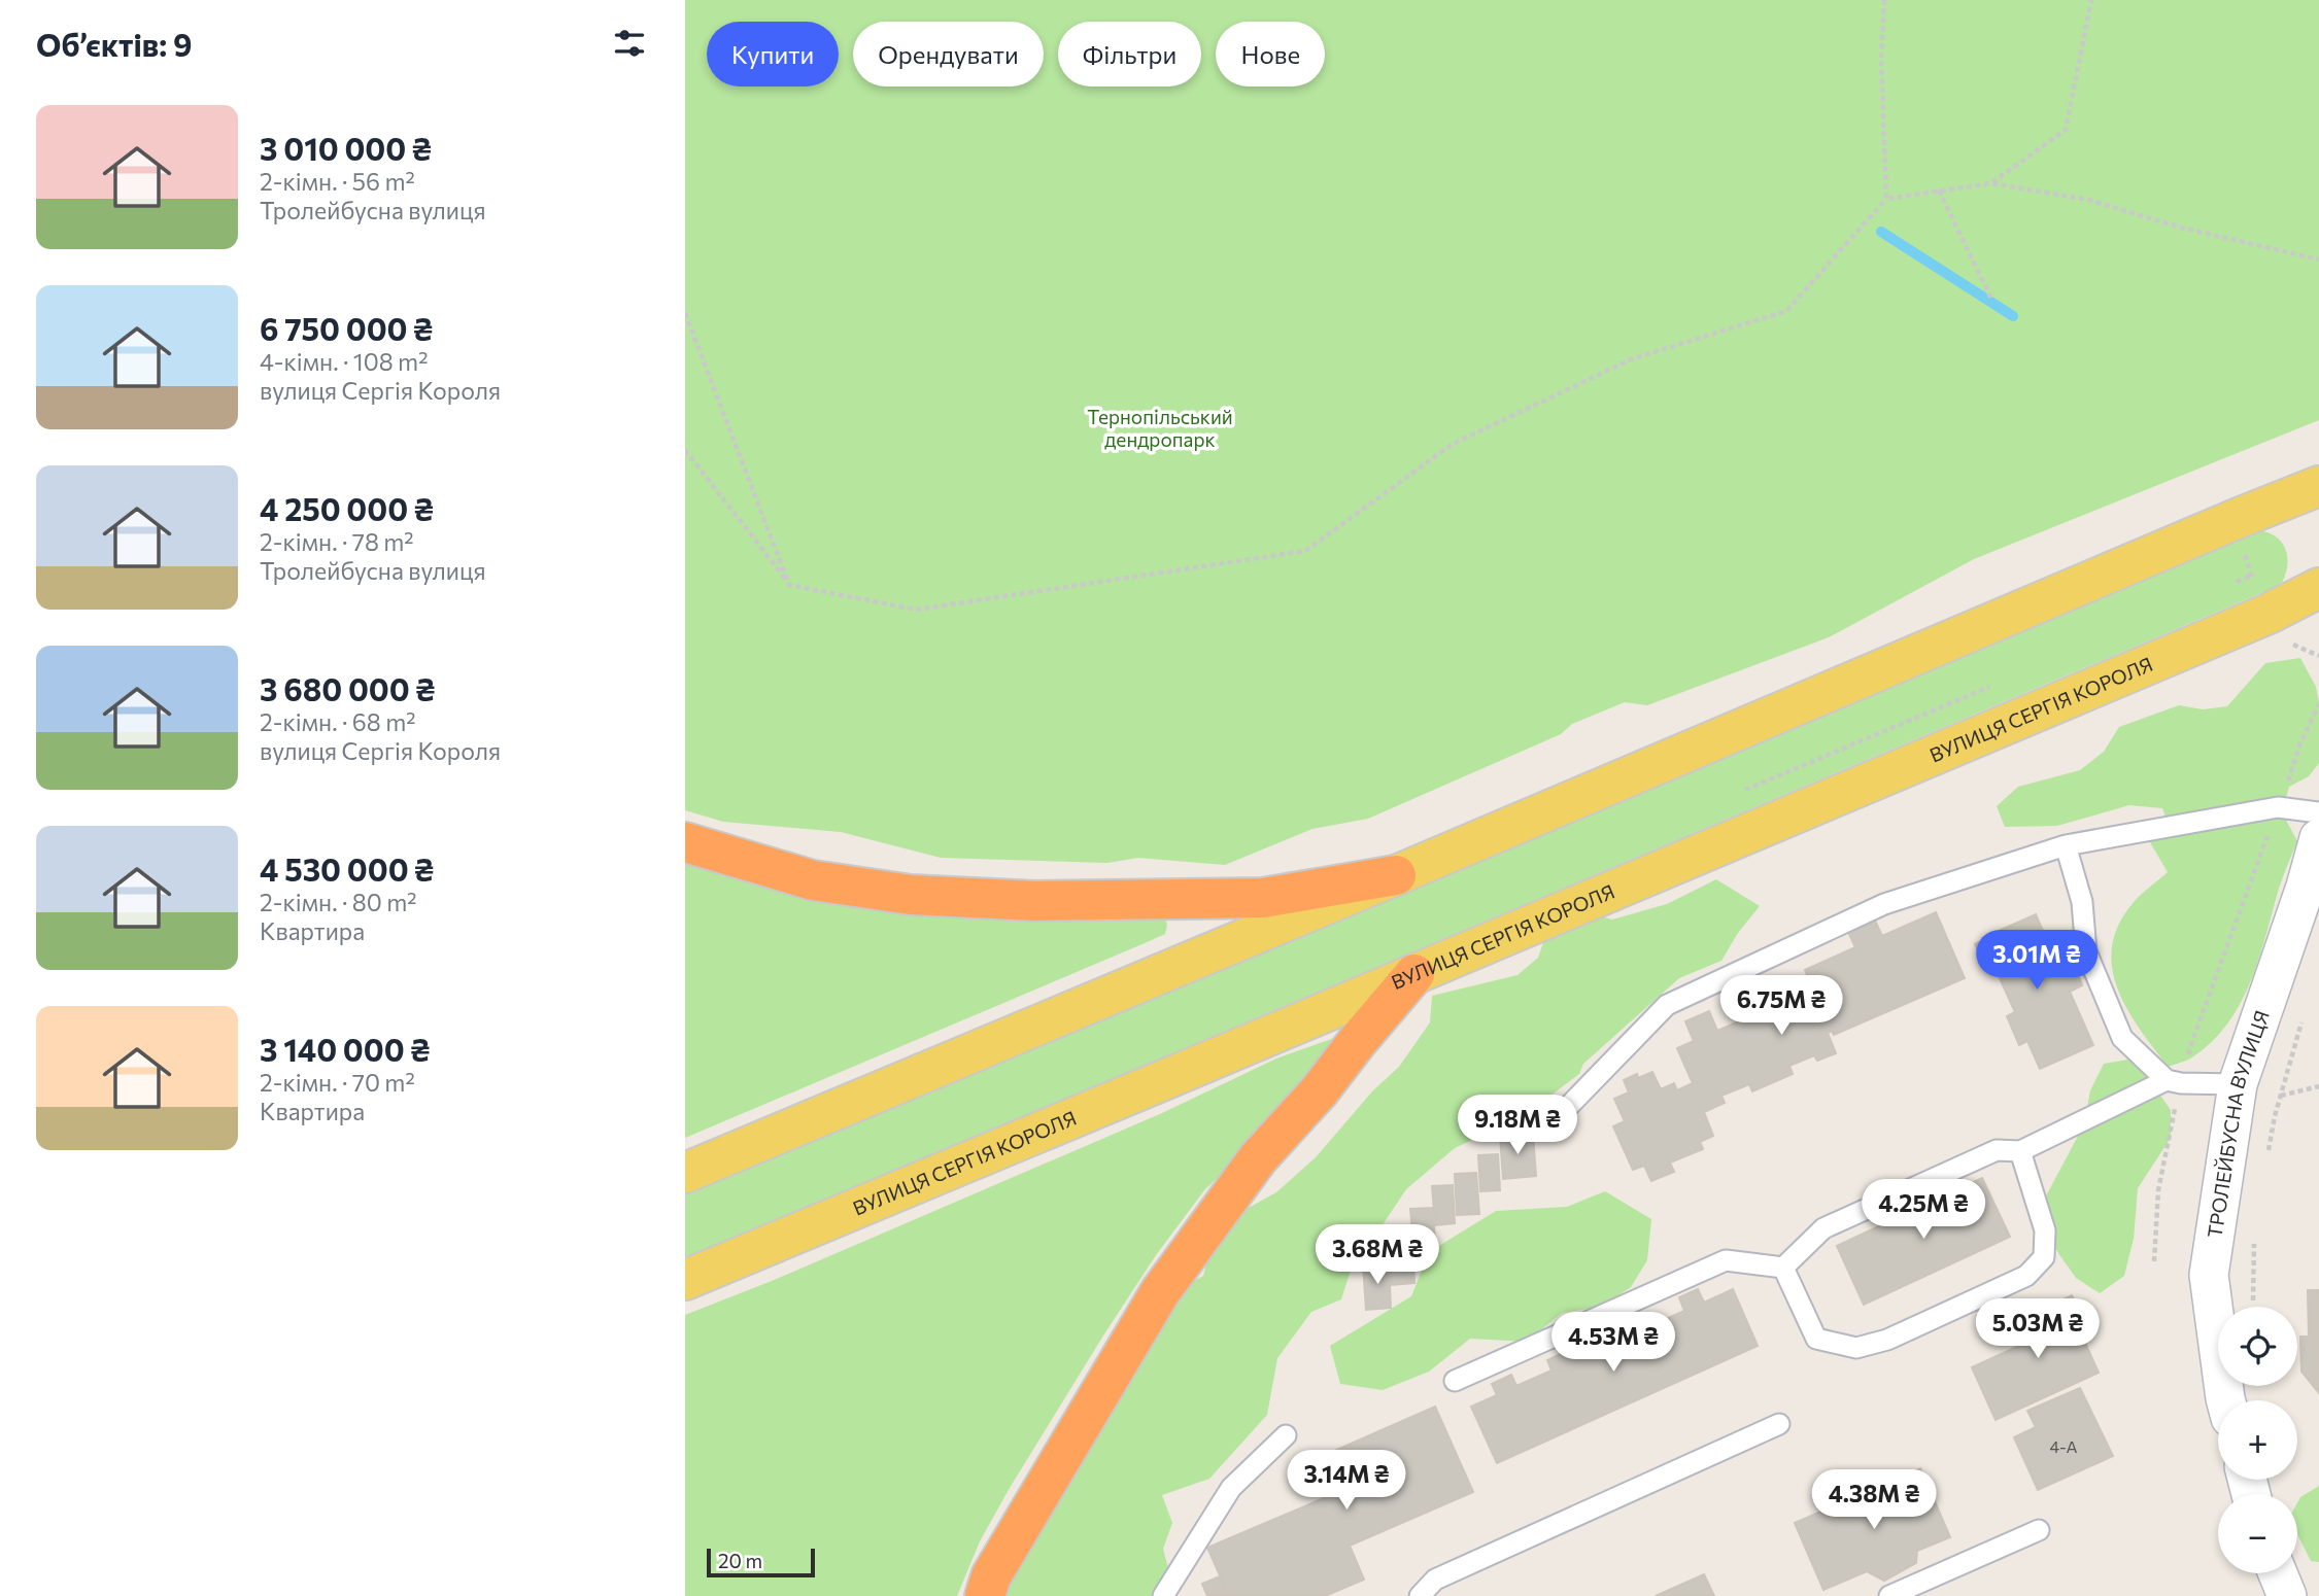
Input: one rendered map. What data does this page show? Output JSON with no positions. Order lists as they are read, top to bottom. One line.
{"streets":{"main road":["ВУЛИЦЯ СЕРГІЯ КОРОЛЯ"],"street":["ТРОЛЕЙБУСНА ВУЛИЦЯ"]},"parks":["Тернопільський дендропарк"],"house_numbers":["4-А"],"scale_bar":"20 m","page":{"heading":"Об’єктів: 9","chip":["Купити","Орендувати","Фільтри","Нове"],"list":[{"name":"3 010 000 ₴","note":"2-кімн. · 56 m² · Тролейбусна вулиця"},{"name":"6 750 000 ₴","note":"4-кімн. · 108 m² · вулиця Сергія Короля"},{"name":"4 250 000 ₴","note":"2-кімн. · 78 m² · Тролейбусна вулиця"},{"name":"3 680 000 ₴","note":"2-кімн. · 68 m² · вулиця Сергія Короля"},{"name":"4 530 000 ₴","note":"2-кімн. · 80 m² · Квартира"},{"name":"3 140 000 ₴","note":"2-кімн. · 70 m² · Квартира"}],"price":["3.01M ₴","6.75M ₴","9.18M ₴","4.25M ₴","3.68M ₴","5.03M ₴","4.53M ₴","3.14M ₴","4.38M ₴"],"map_buttons":["+","−"],"scale":"20 m"}}
